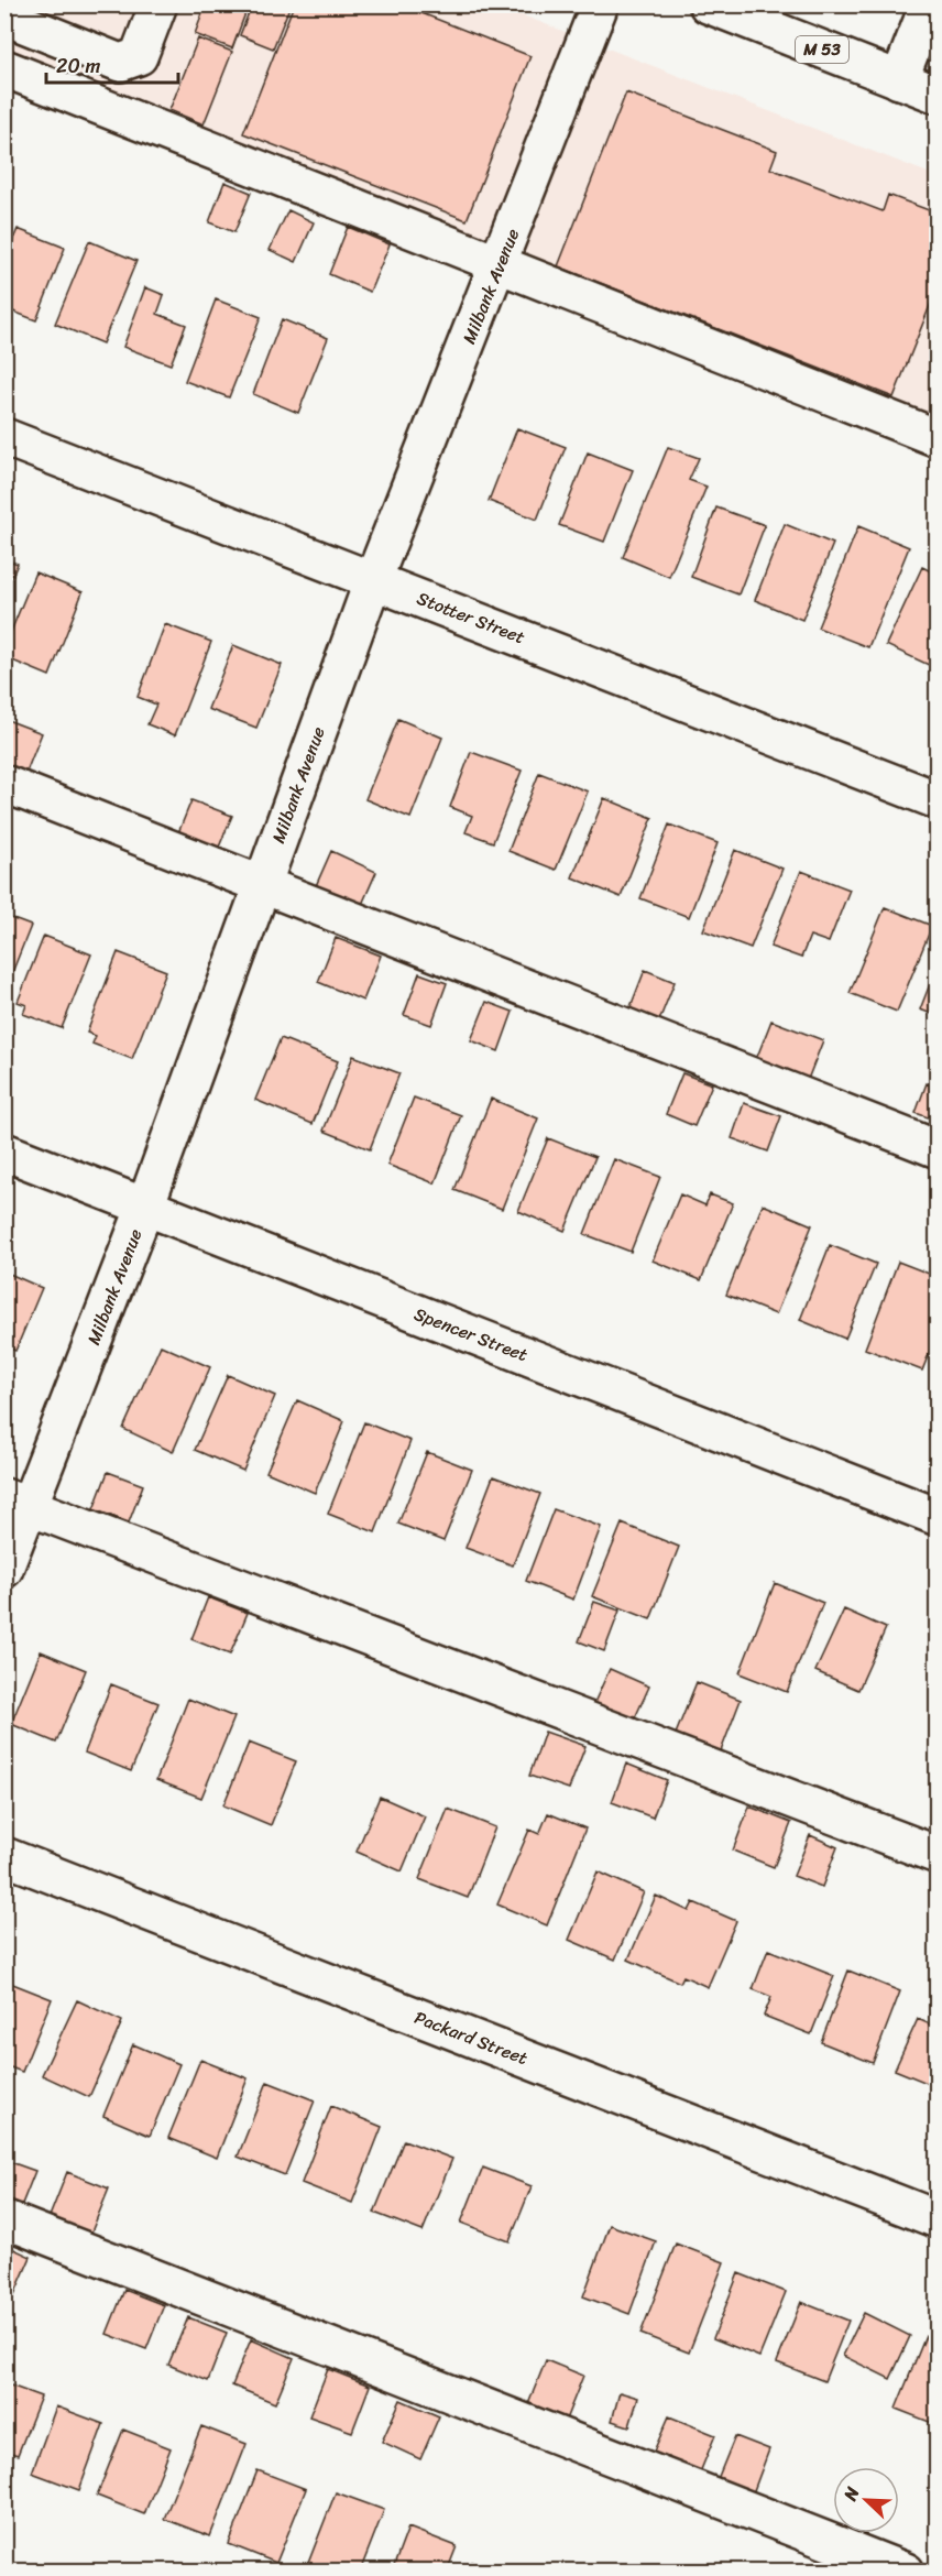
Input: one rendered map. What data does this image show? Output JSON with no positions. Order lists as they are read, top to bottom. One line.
{"streets":{"street":["M 53","Milbank Avenue","Stotter Street","Spencer Street","Packard Street"]},"crossings":[["Milbank Avenue","Stotter Street"],["Milbank Avenue","Spencer Street"]],"scale_bar":"20 m","north":"top left"}
